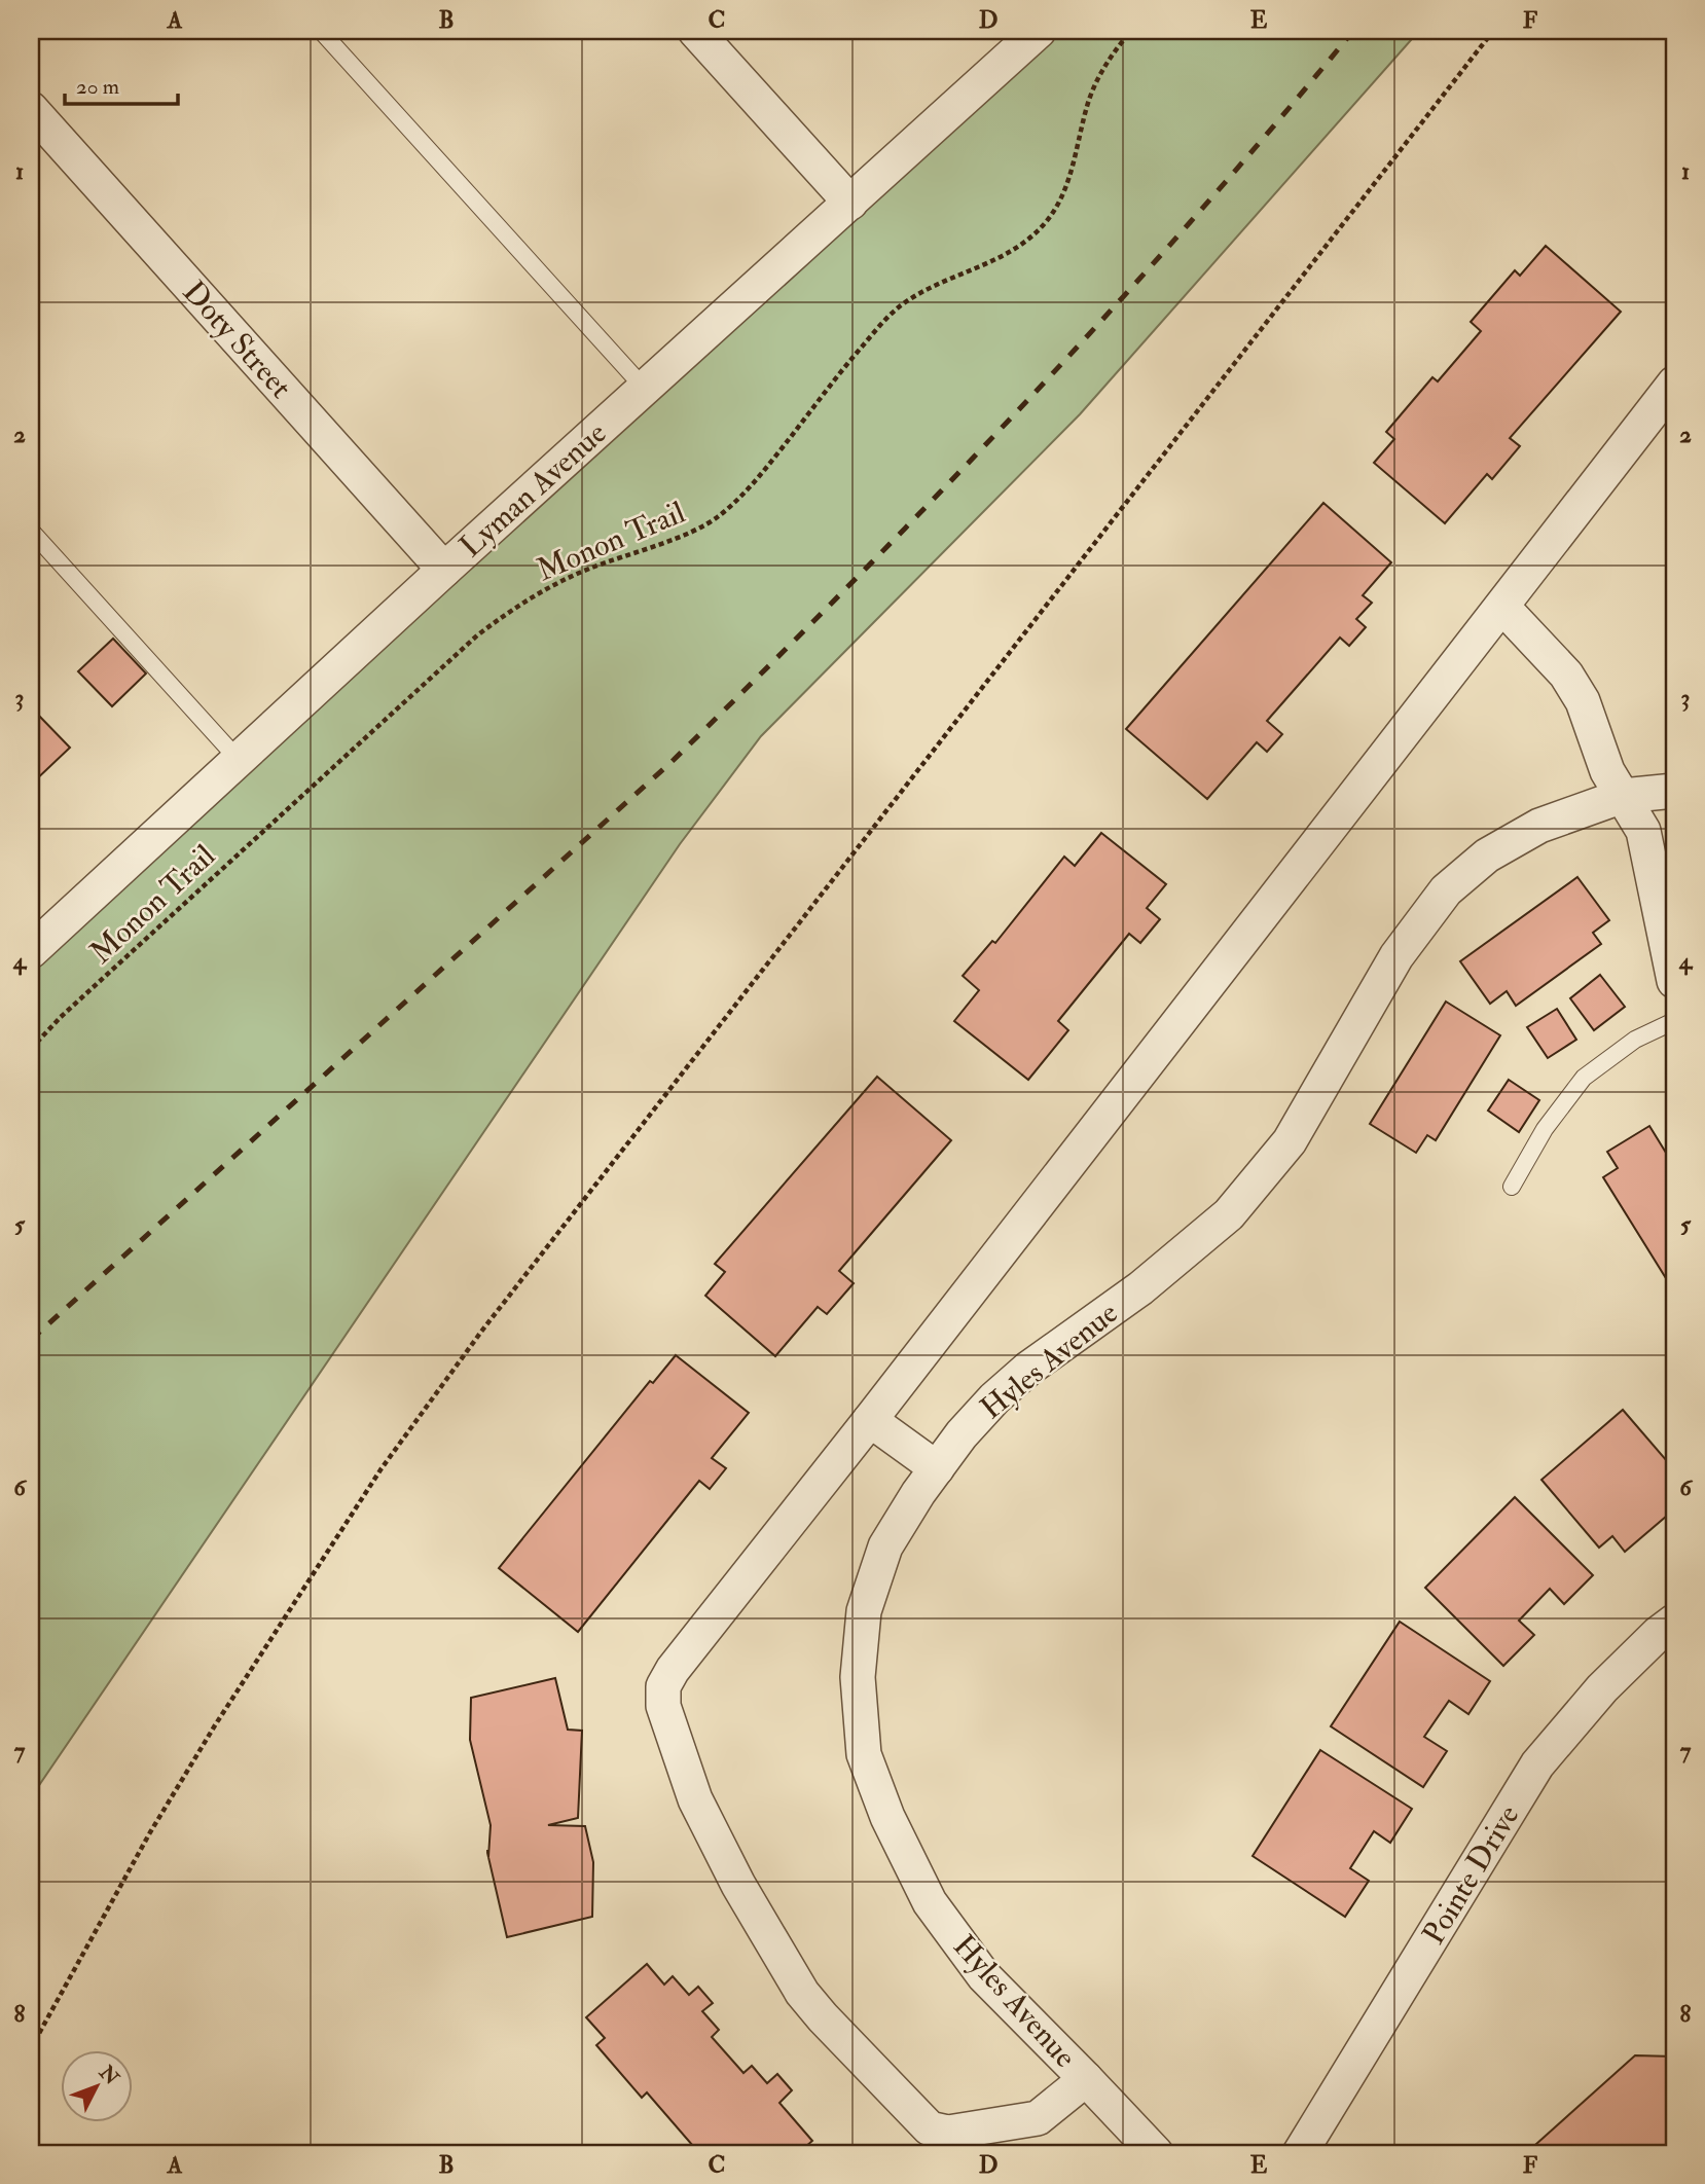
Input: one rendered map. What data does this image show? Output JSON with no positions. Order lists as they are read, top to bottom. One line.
{"streets":{"street":["Doty Street","Lyman Avenue","Hyles Avenue","Pointe Drive"],"path":["Monon Trail"]},"crossings":[["Doty Street","Lyman Avenue"]],"scale_bar":"20 m","north":"top right","grid":{"columns":["A","B","C","D","E","F"],"rows":["1","2","3","4","5","6","7","8"]}}
